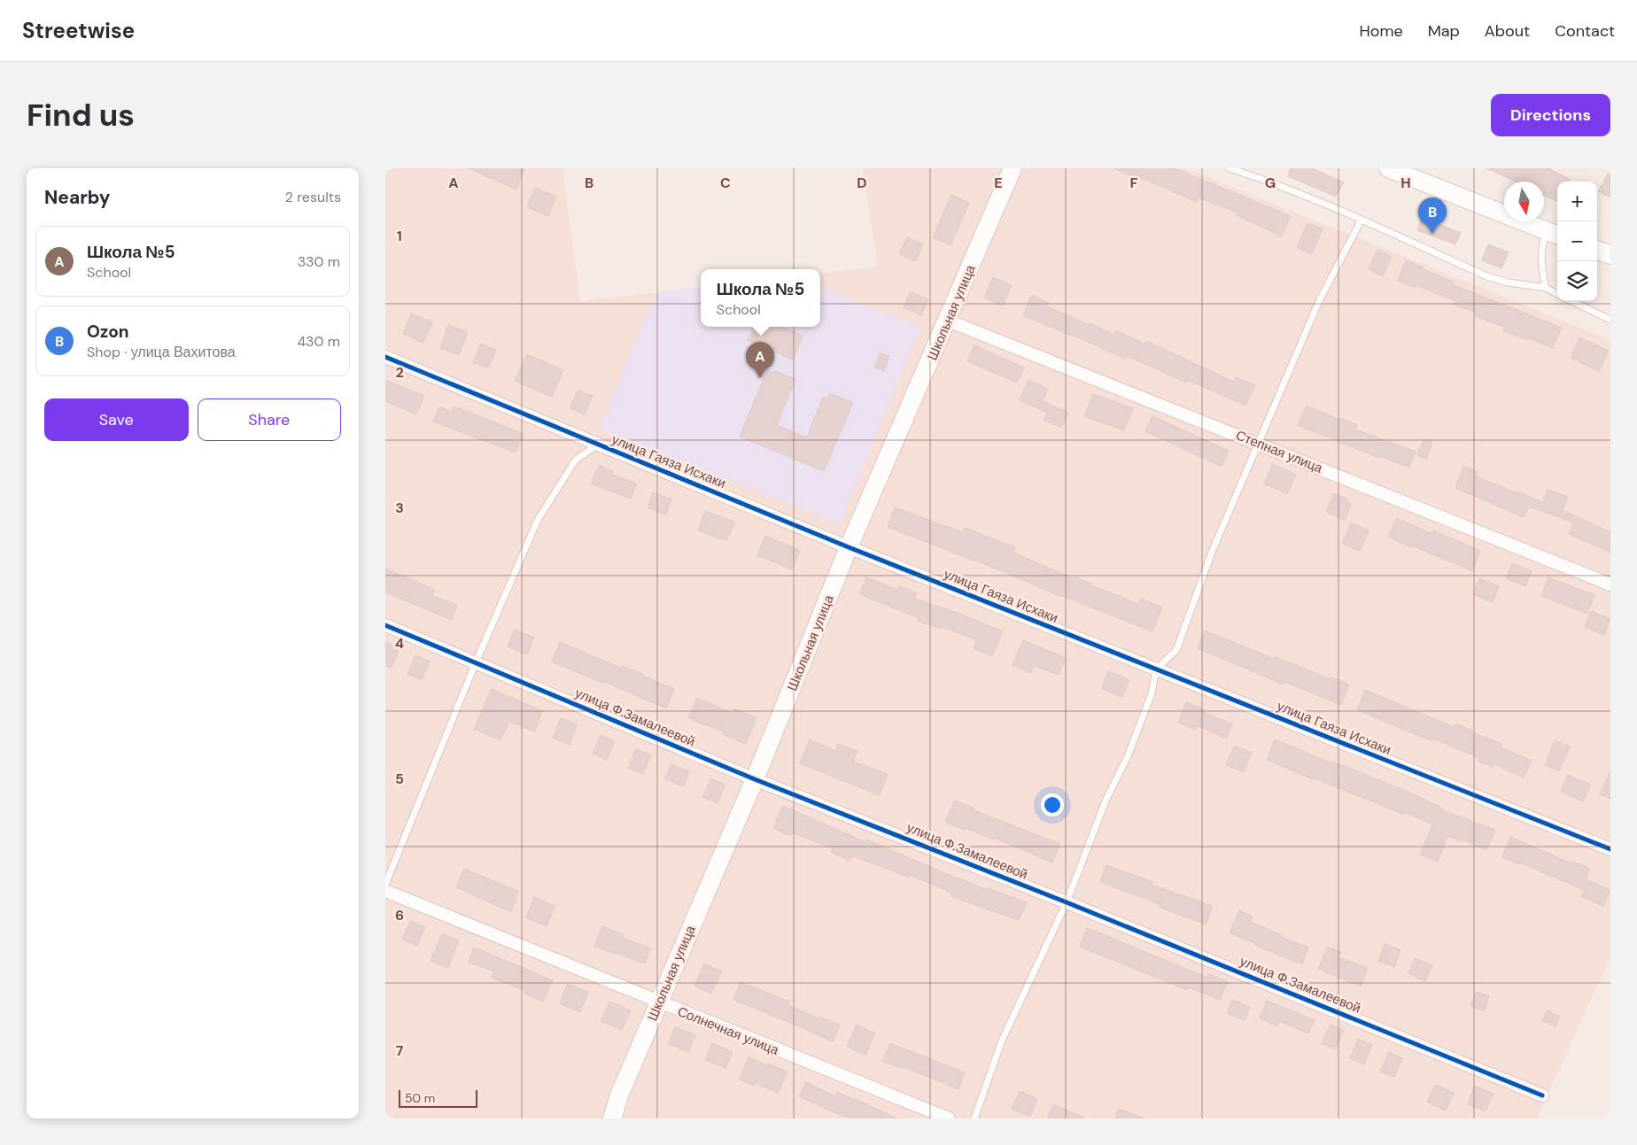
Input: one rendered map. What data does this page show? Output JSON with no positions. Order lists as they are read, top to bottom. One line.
{"streets":{"street":["Школьная улица","Степная улица","улица Гаяза Исхаки","улица Ф.Замалеевой","Солнечная улица"]},"crossings":[["Школьная улица","Степная улица"],["Школьная улица","улица Гаяза Исхаки"],["Школьная улица","улица Ф.Замалеевой"],["Школьная улица","Солнечная улица"]],"scale_bar":"50 m","north":"bottom","page":{"header":"Streetwise","nav":["Home","Map","About","Contact"],"buttons":["Directions",["Save","Share"]],"title":"Find us","heading":["Nearby","2 results"],"map_buttons":["+","−"],"pins":["B","A"],"list":[{"mark":"A","name":"Школа №5","note":"School","value":"330 m"},{"mark":"B","name":"Ozon","note":"Shop · улица Вахитова","value":"430 m"}],"popup":["Школа №5","School"],"scale":"50 m"},"grid":{"columns":["A","B","C","D","E","F","G","H"],"rows":["1","2","3","4","5","6","7"]}}
